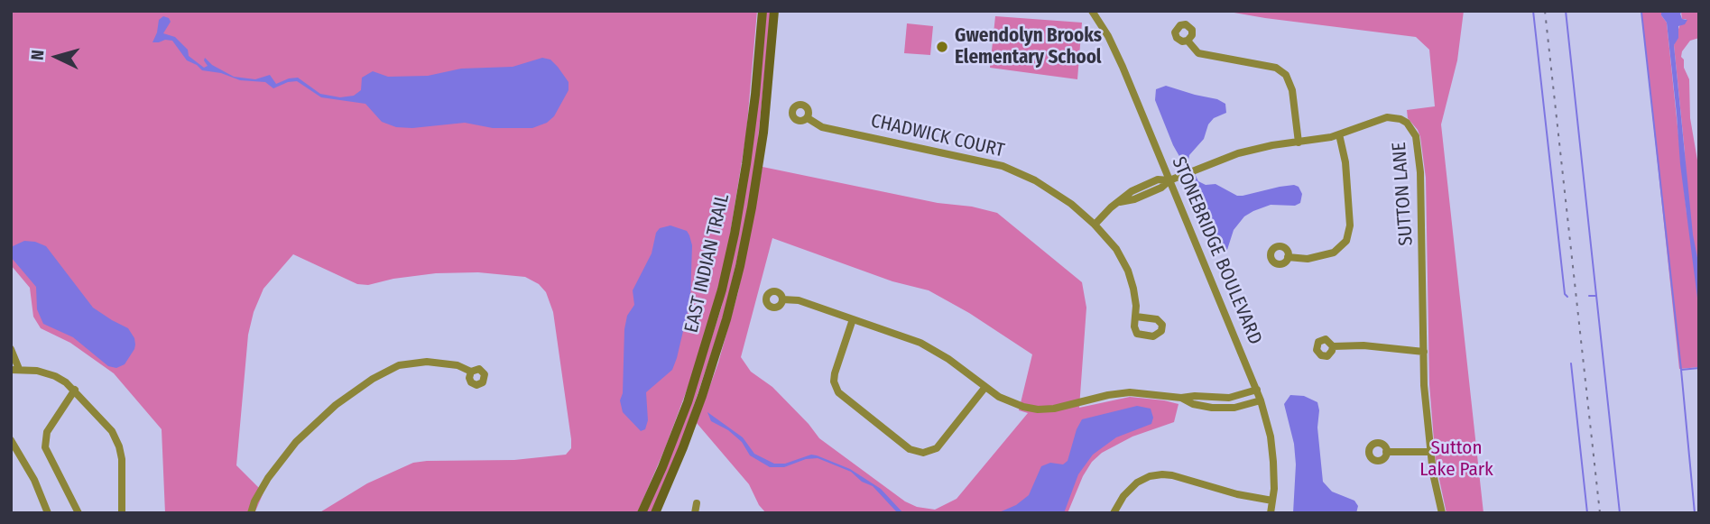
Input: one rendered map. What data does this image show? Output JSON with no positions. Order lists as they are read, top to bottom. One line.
{"streets":{"main road":["EAST INDIAN TRAIL"],"street":["CHADWICK COURT","SUTTON LANE","STONEBRIDGE BOULEVARD"]},"crossings":[["CHADWICK COURT","SUTTON LANE"],["SUTTON LANE","STONEBRIDGE BOULEVARD"]],"parks":["Sutton Lake Park"],"places":["Gwendolyn Brooks Elementary School"],"north":"left"}
